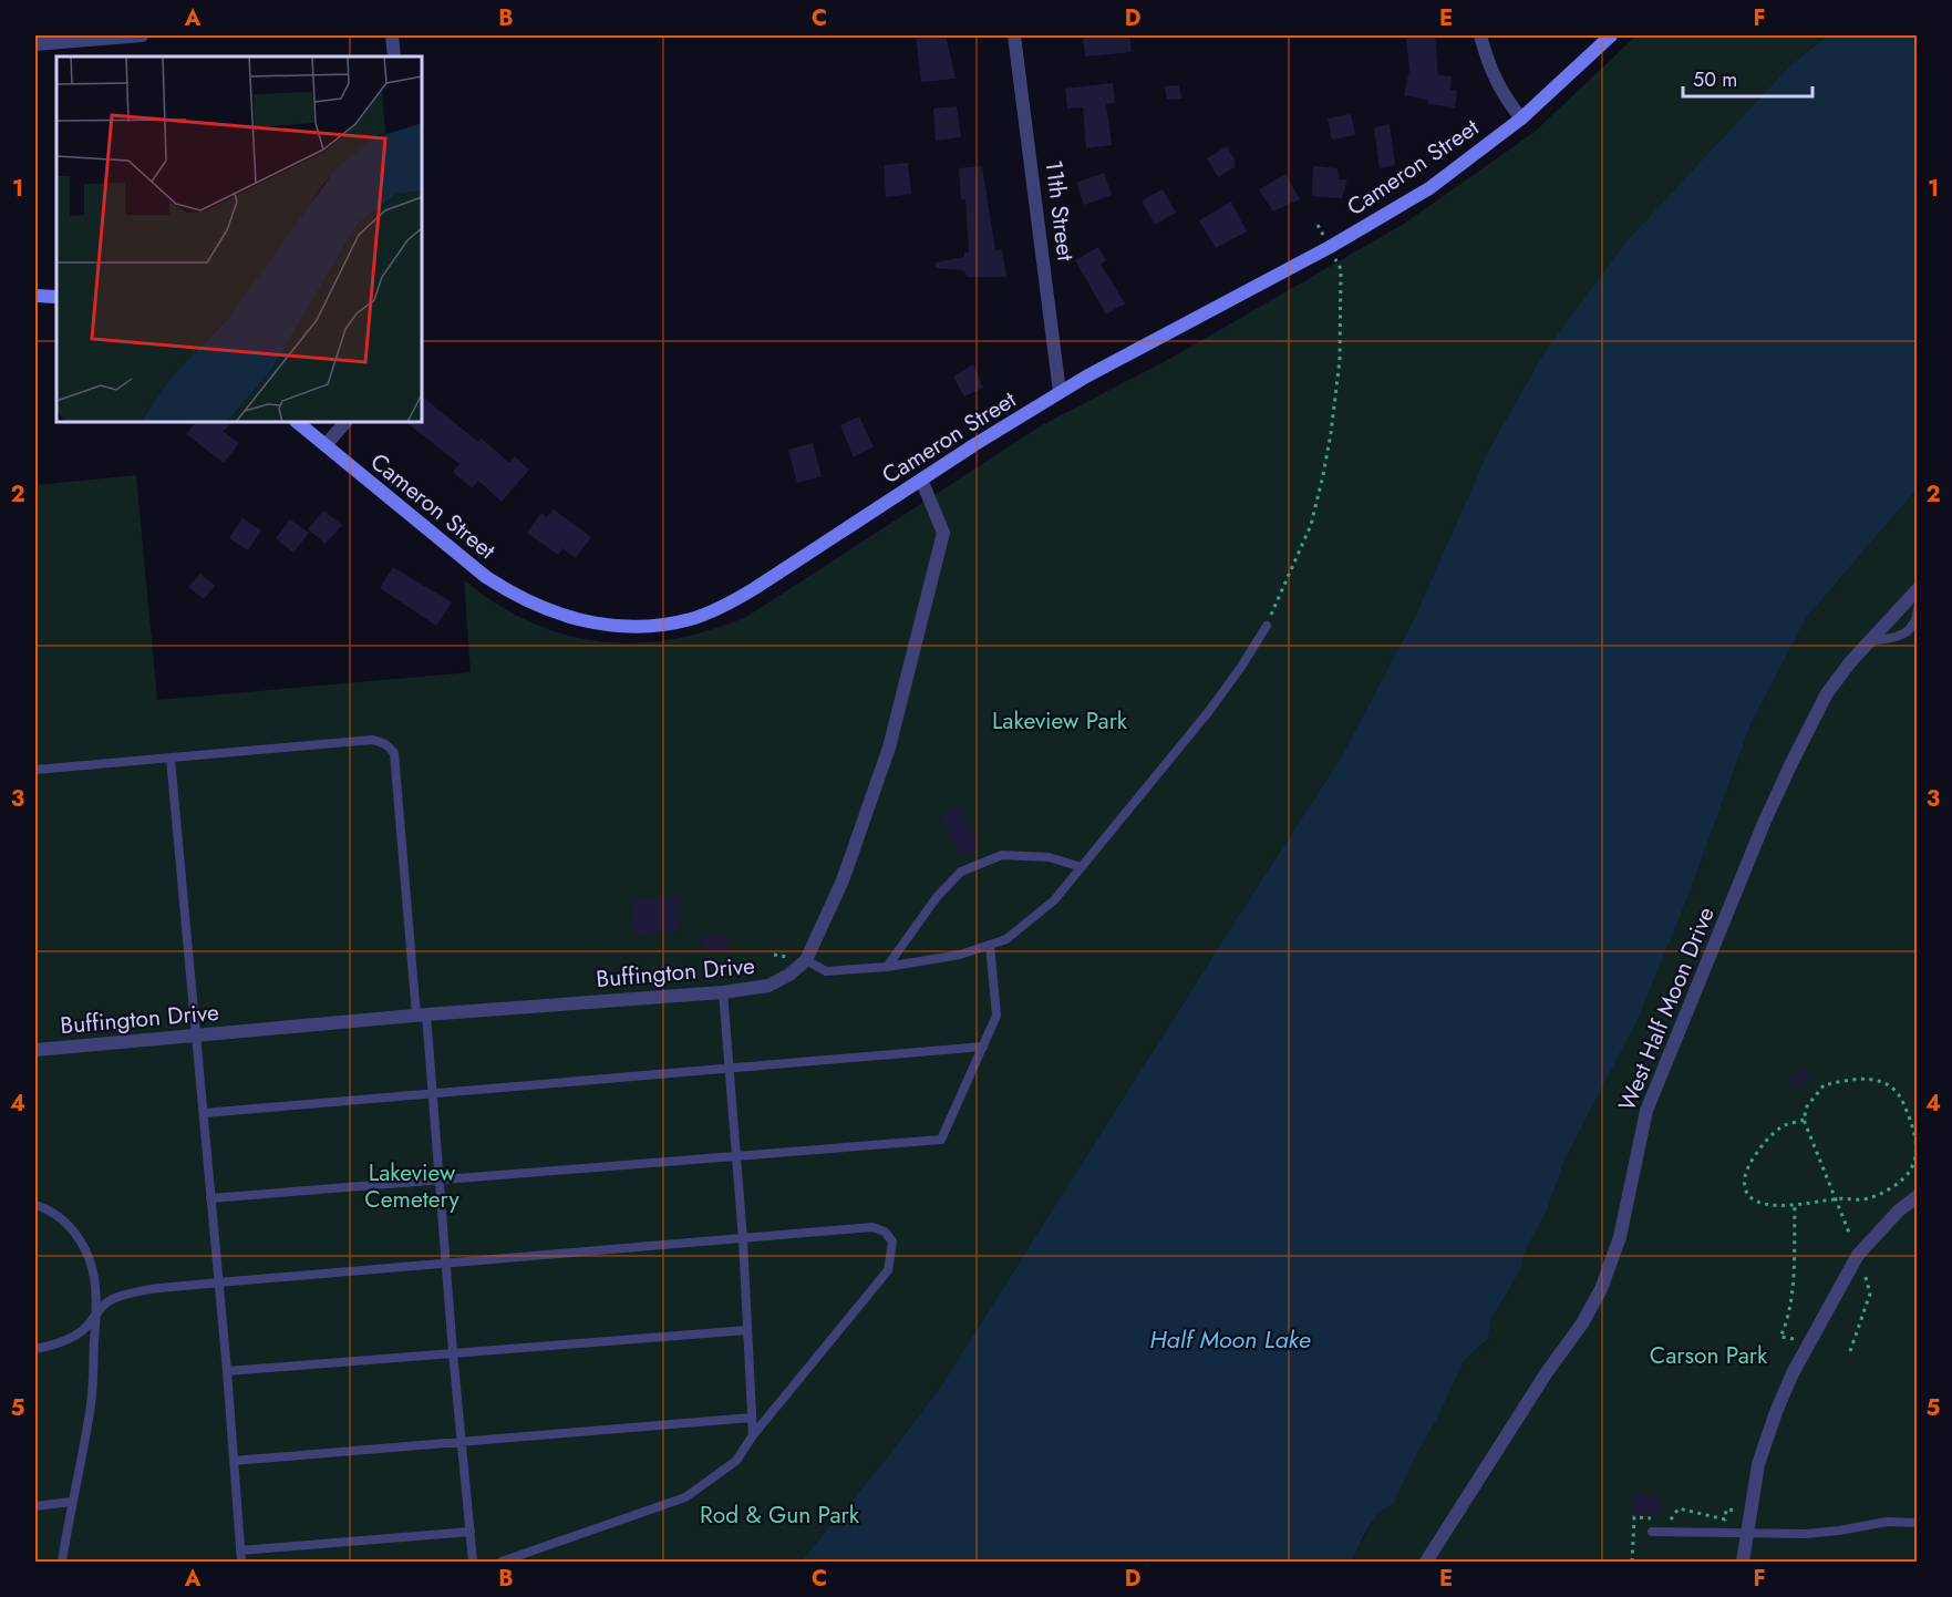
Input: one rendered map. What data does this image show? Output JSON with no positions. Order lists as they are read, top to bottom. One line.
{"streets":{"main road":["Cameron Street"],"street":["11th Street","Buffington Drive","West Half Moon Drive"]},"crossings":[["Cameron Street","11th Street"],["Cameron Street","Buffington Drive"]],"water":["Half Moon Lake"],"parks":["Lakeview Park","Lakeview Cemetery","Carson Park","Rod & Gun Park"],"scale_bar":"50 m","grid":{"columns":["A","B","C","D","E","F"],"rows":["1","2","3","4","5"]}}
